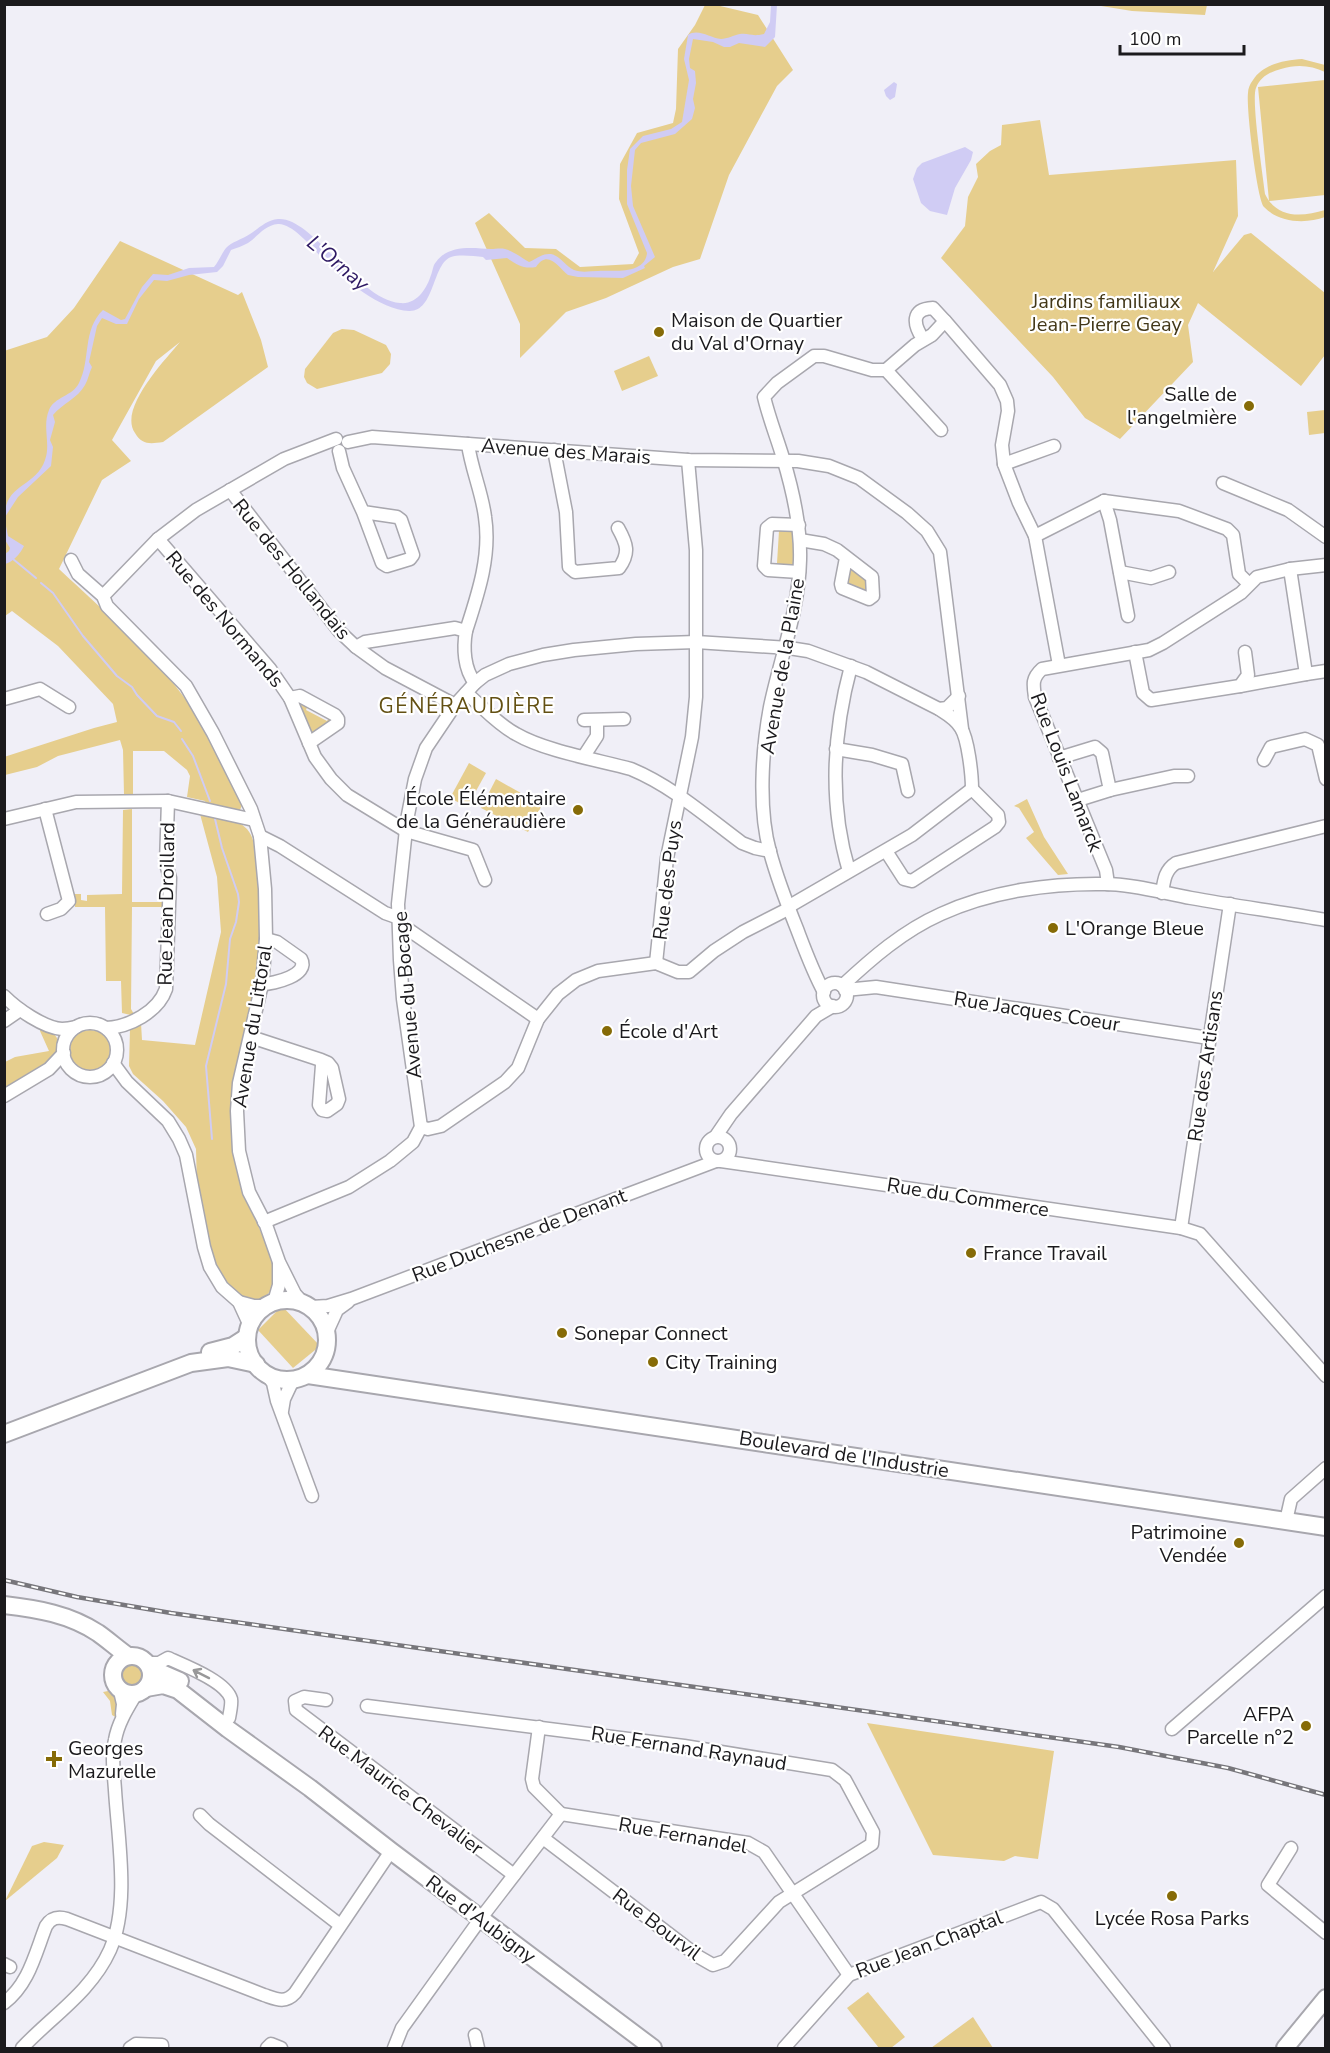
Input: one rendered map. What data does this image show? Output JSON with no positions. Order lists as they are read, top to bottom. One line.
{"streets":{"main road":["Boulevard de l'Industrie","Rue d'Aubigny"],"street":["Avenue des Marais","Rue des Hollandais","Rue des Normands","Avenue de la Plaine","Rue Louis Lamarck","Rue des Puys","Rue Jean Droillard","Avenue du Bocage","Rue Jacques Coeur","Avenue du Littoral","Rue des Artisans","Rue du Commerce","Rue Duchesne de Denant","Rue Fernand Raynaud","Rue Maurice Chevalier","Rue Fernandel","Rue Bourvil","Rue Jean Chaptal"]},"crossings":[["Avenue des Marais","Rue des Hollandais"],["Avenue des Marais","Rue des Normands"],["Avenue des Marais","Avenue de la Plaine"],["Avenue des Marais","Rue des Puys"],["Avenue des Marais","Avenue du Bocage"],["Avenue des Marais","Avenue du Littoral"],["Rue des Hollandais","Avenue du Bocage"],["Rue des Normands","Avenue du Bocage"],["Avenue de la Plaine","Avenue du Bocage"],["Avenue de la Plaine","Rue Jacques Coeur"],["Rue des Puys","Avenue du Bocage"],["Rue Jacques Coeur","Rue des Artisans"],["Avenue du Littoral","Rue Duchesne de Denant"],["Avenue du Littoral","Boulevard de l'Industrie"],["Rue des Artisans","Rue du Commerce"],["Rue du Commerce","Rue Duchesne de Denant"],["Rue Duchesne de Denant","Boulevard de l'Industrie"],["Rue Fernand Raynaud","Rue Fernandel"],["Rue Fernand Raynaud","Rue Bourvil"],["Rue Fernandel","Rue Bourvil"],["Rue Fernandel","Rue Jean Chaptal"]],"districts":["GÉNÉRAUDIÈRE"],"water":["L'Ornay"],"parks":["Jardins familiaux Jean-Pierre Geay"],"places":{"other":["Maison de Quartier du Val d'Ornay","Salle de l'angelmière","École Élémentaire de la Généraudière","L'Orange Bleue","École d'Art","France Travail","Sonepar Connect","City Training","Patrimoine Vendée","AFPA Parcelle n°2","Lycée Rosa Parks"],"health":["Georges Mazurelle"]},"scale_bar":"100 m"}
